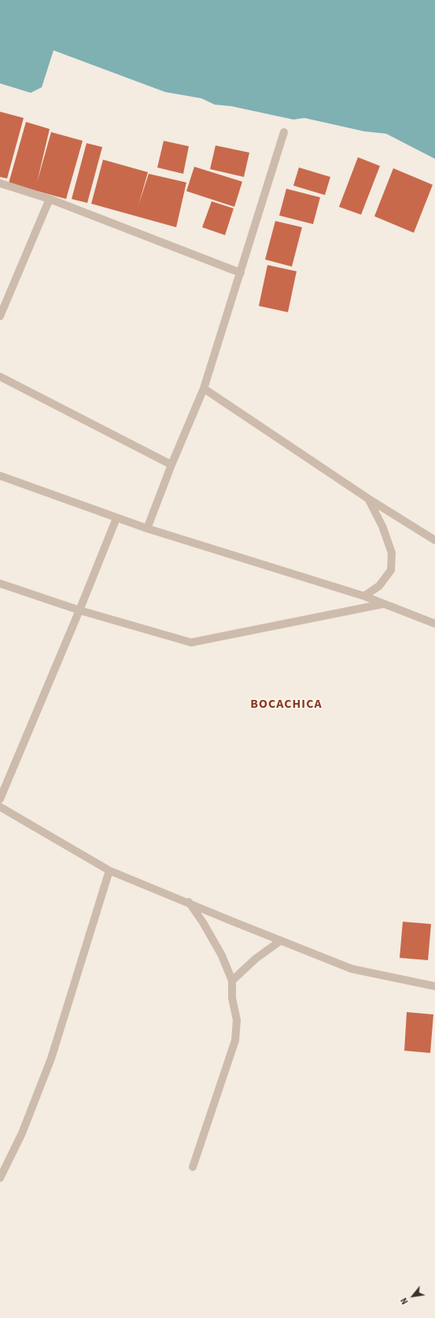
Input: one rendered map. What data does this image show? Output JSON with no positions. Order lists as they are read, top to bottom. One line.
{"districts":["BOCACHICA"],"north":"bottom left"}
